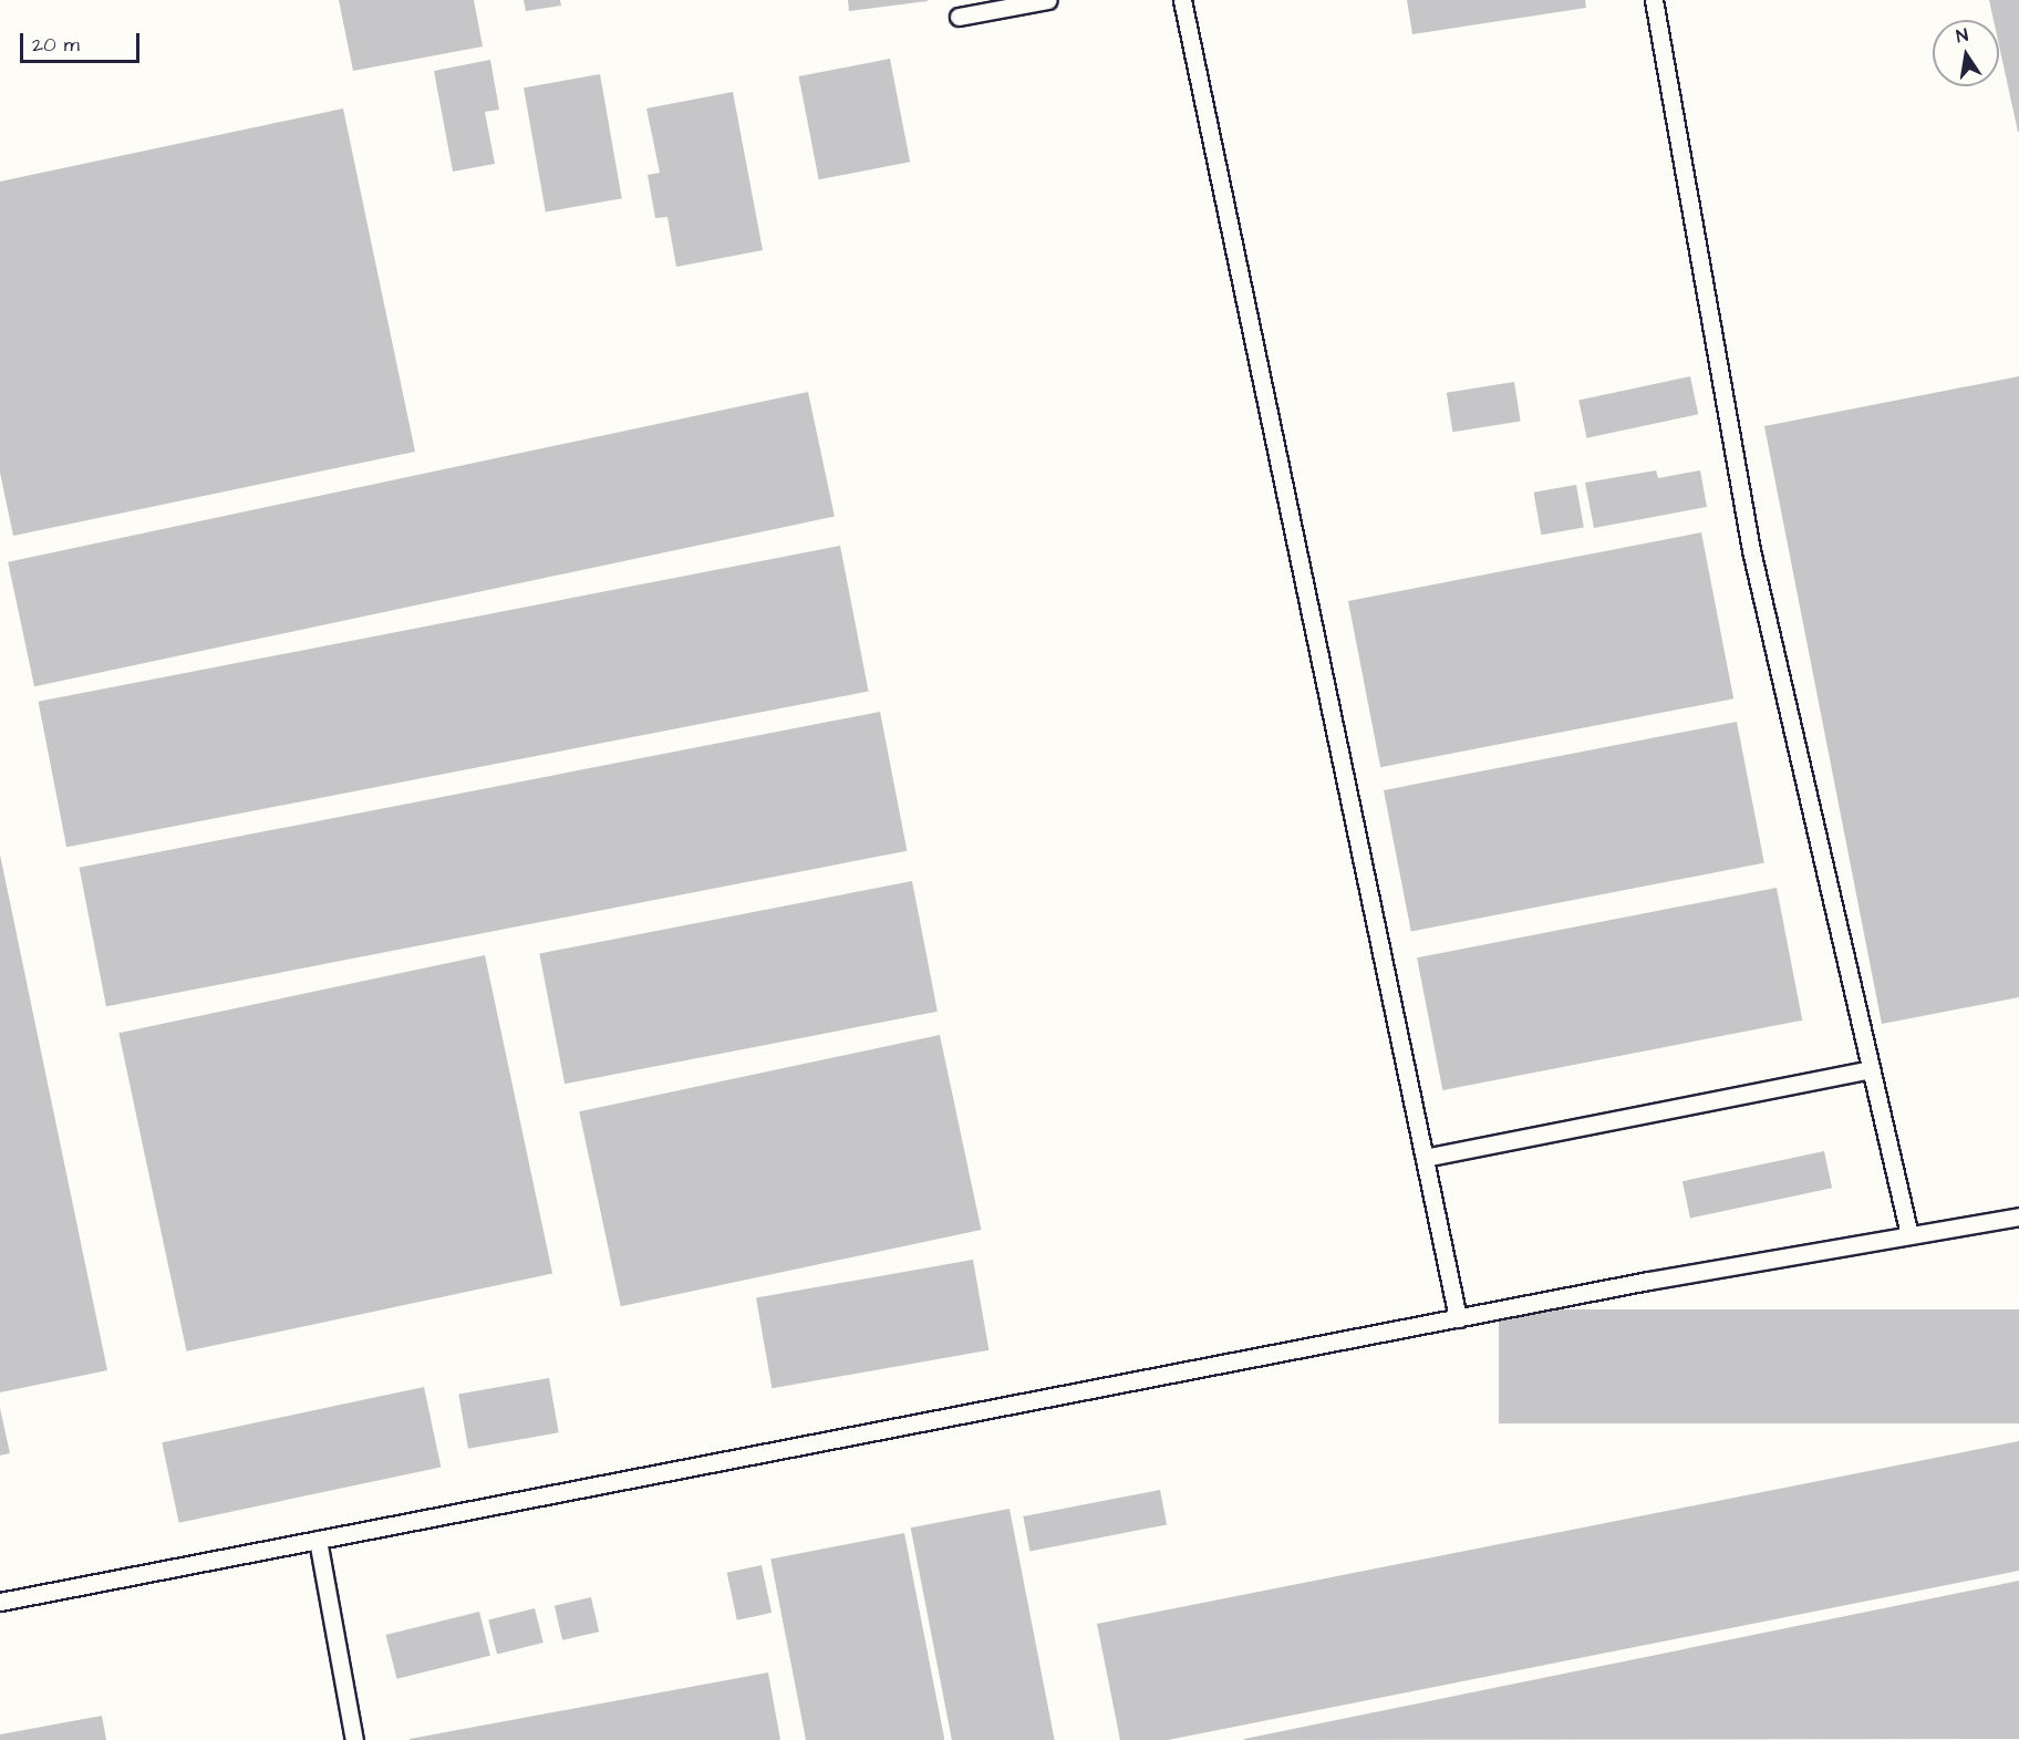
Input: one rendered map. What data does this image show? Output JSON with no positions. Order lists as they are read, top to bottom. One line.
{"scale_bar":"20 m","north":"top"}
